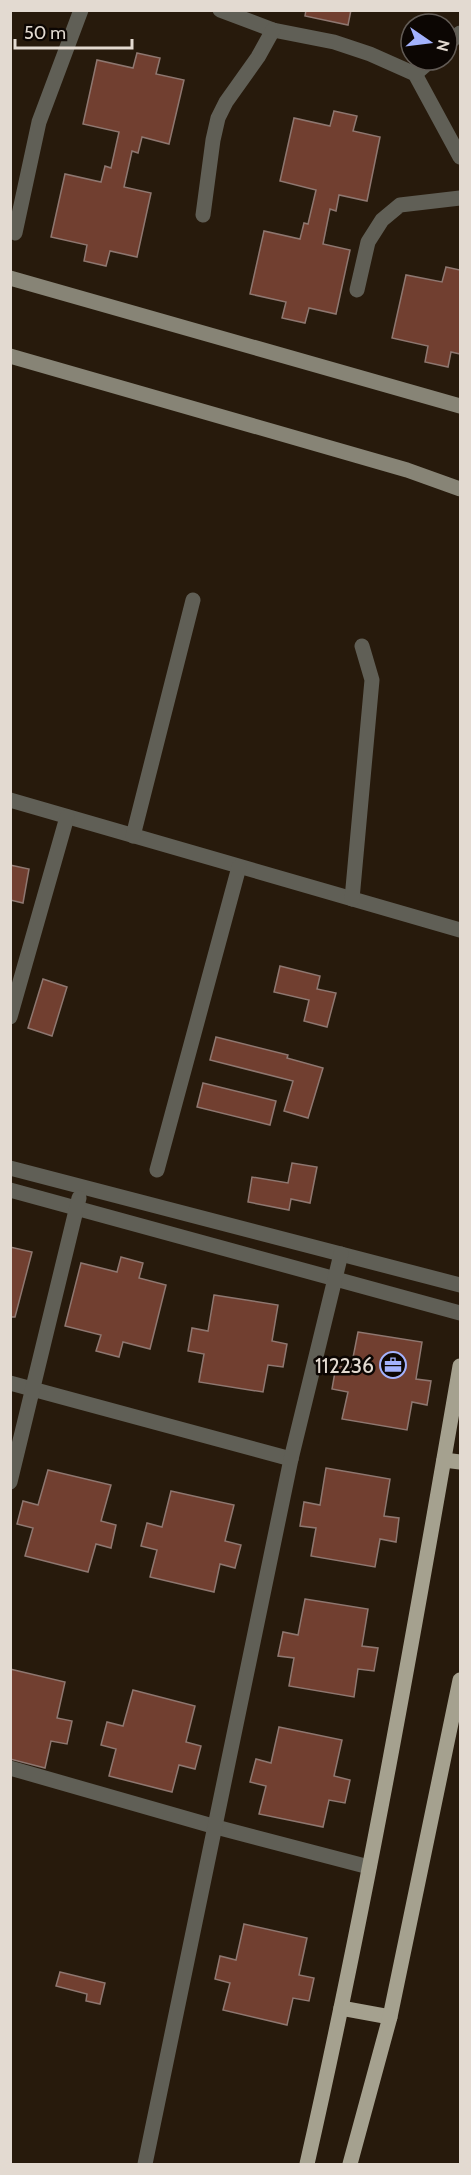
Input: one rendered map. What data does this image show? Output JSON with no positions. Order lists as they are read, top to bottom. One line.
{"places":{"office":["112236"]},"scale_bar":"50 m","north":"right"}
